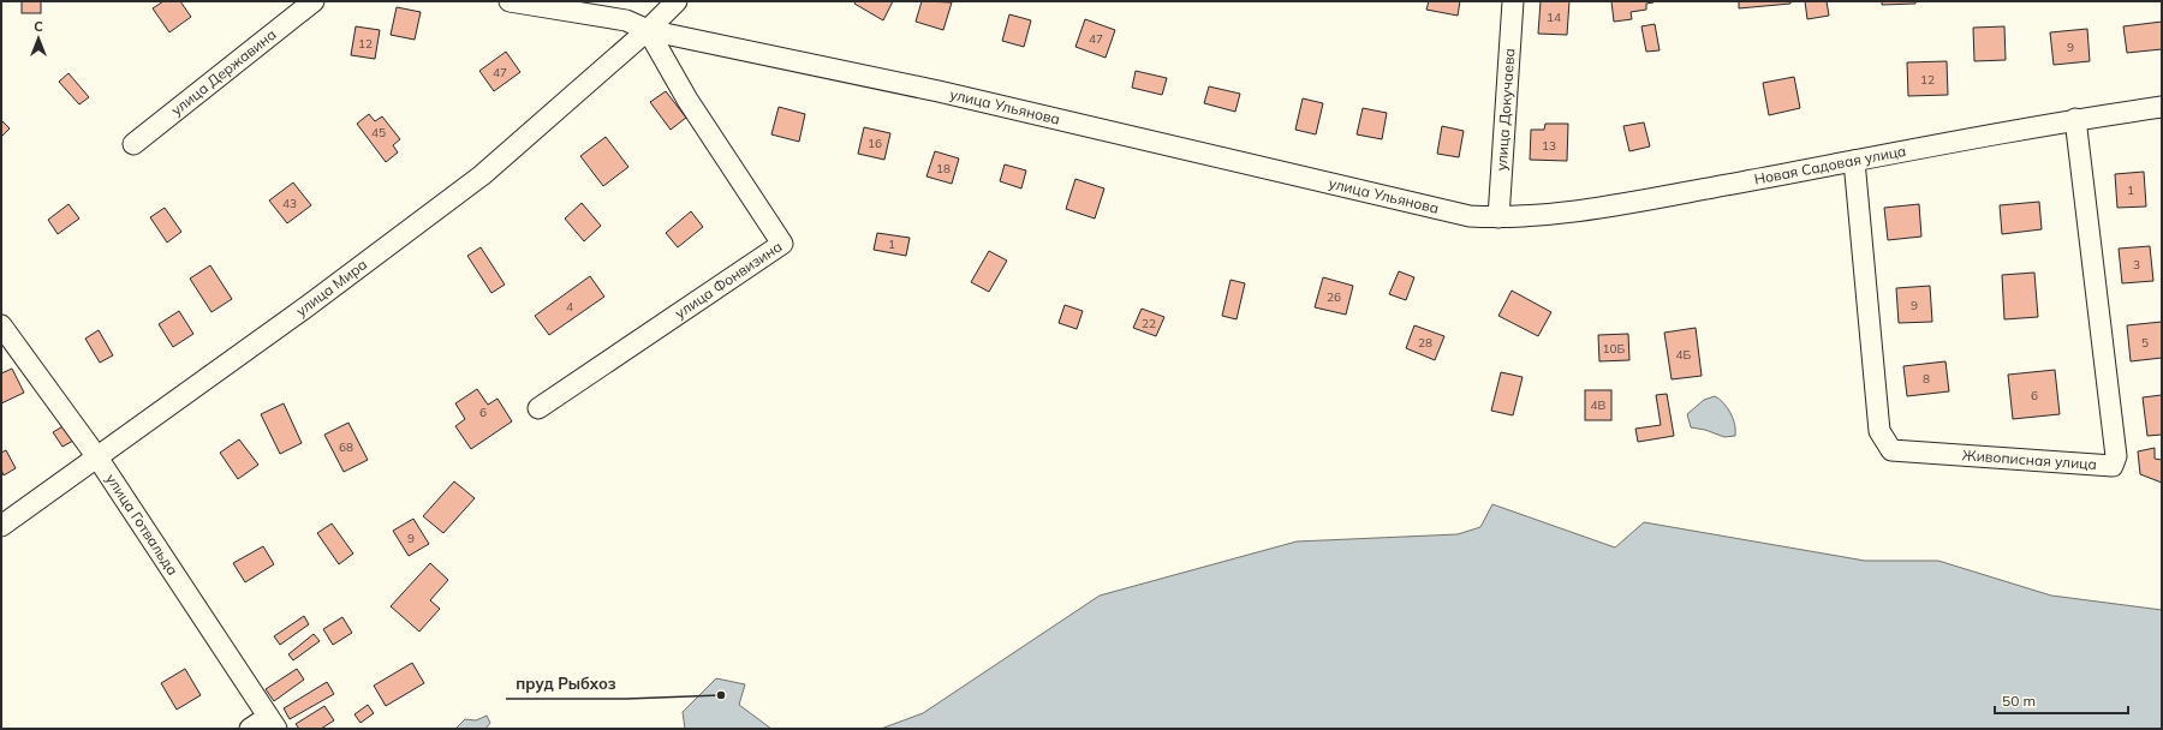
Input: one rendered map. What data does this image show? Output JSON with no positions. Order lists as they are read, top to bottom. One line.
{"streets":{"street":["улица Державина","улица Ульянова","улица Докучаева","Новая Садовая улица","улица Фонвизина","улица Мира","Живописная улица","улица Готвальда"]},"crossings":[["улица Ульянова","улица Докучаева"],["улица Ульянова","Новая Садовая улица"],["улица Ульянова","улица Фонвизина"],["улица Ульянова","улица Мира"],["улица Докучаева","Новая Садовая улица"],["Новая Садовая улица","Живописная улица"],["улица Фонвизина","улица Мира"],["улица Мира","улица Готвальда"]],"places":["пруд Рыбхоз"],"house_numbers":["14","47","12","9","47","12","45","16","13","18","1","43","1","3","26","9","4","22","28","5","10Б","4Б","8","6","4В","6","68","9"],"scale_bar":"50 m","north":"top"}
